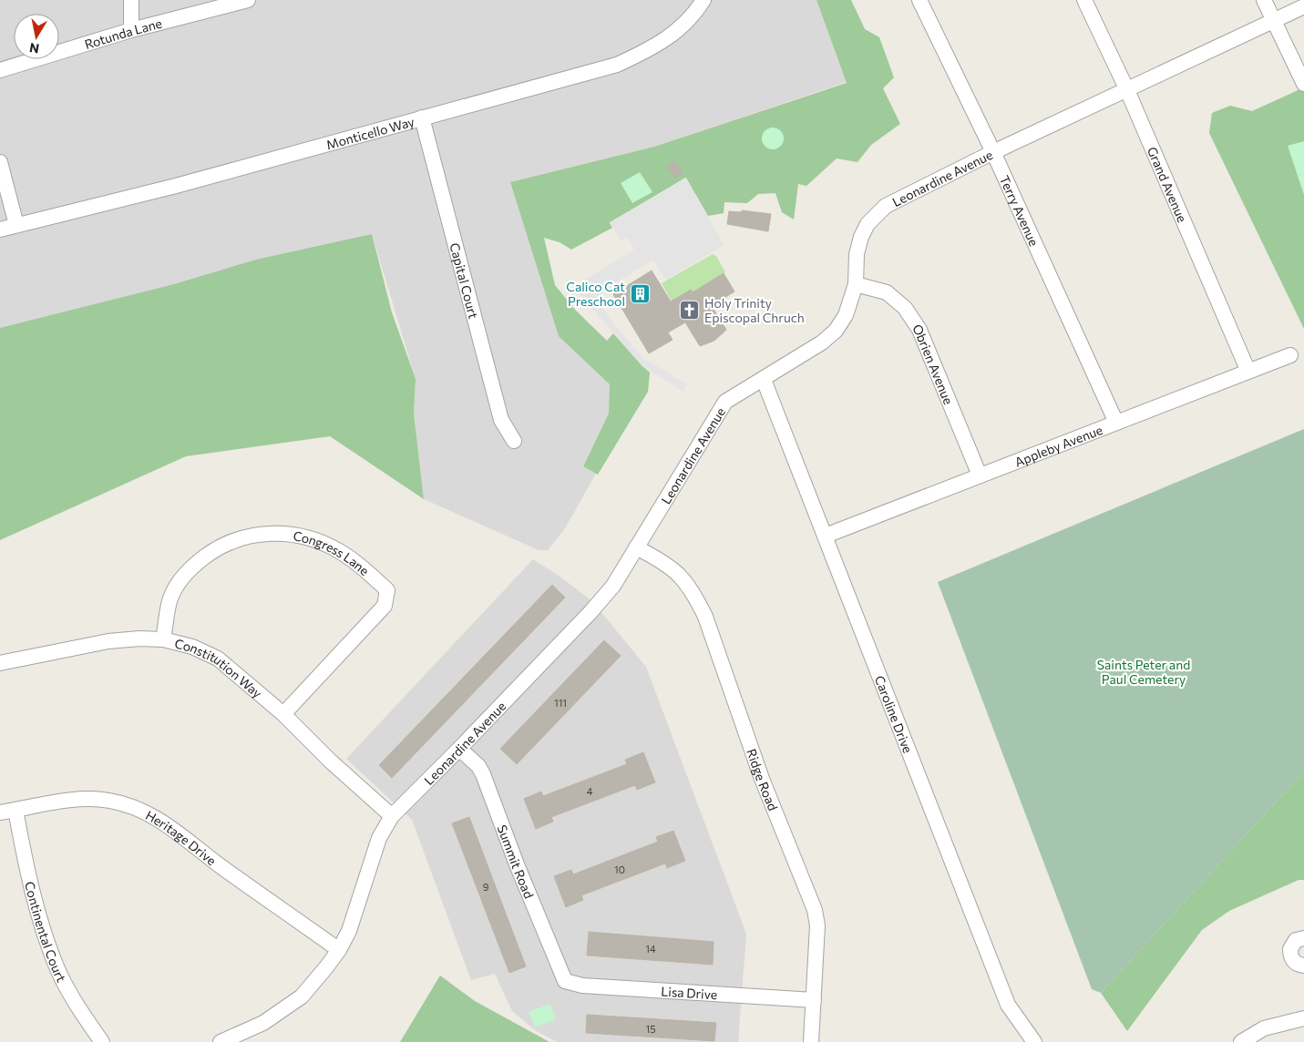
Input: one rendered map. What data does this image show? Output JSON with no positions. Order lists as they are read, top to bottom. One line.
{"streets":{"street":["Rotunda Lane","Monticello Way","Leonardine Avenue","Grand Avenue","Terry Avenue","Capital Court","Obrien Avenue","Appleby Avenue","Congress Lane","Constitution Way","Caroline Drive","Ridge Road","Heritage Drive","Summit Road","Continental Court","Lisa Drive"]},"crossings":[["Monticello Way","Capital Court"],["Leonardine Avenue","Grand Avenue"],["Leonardine Avenue","Terry Avenue"],["Leonardine Avenue","Obrien Avenue"],["Leonardine Avenue","Constitution Way"],["Leonardine Avenue","Caroline Drive"],["Leonardine Avenue","Ridge Road"],["Leonardine Avenue","Heritage Drive"],["Leonardine Avenue","Summit Road"],["Grand Avenue","Appleby Avenue"],["Terry Avenue","Appleby Avenue"],["Obrien Avenue","Appleby Avenue"],["Appleby Avenue","Caroline Drive"],["Congress Lane","Constitution Way"],["Ridge Road","Lisa Drive"],["Heritage Drive","Continental Court"],["Summit Road","Lisa Drive"]],"parks":["Saints Peter and Paul Cemetery"],"places":{"building":["Calico Cat Preschool"],"church":["Holy Trinity Episcopal Chruch"]},"house_numbers":["111","4","10","9","14","15"],"north":"bottom"}
